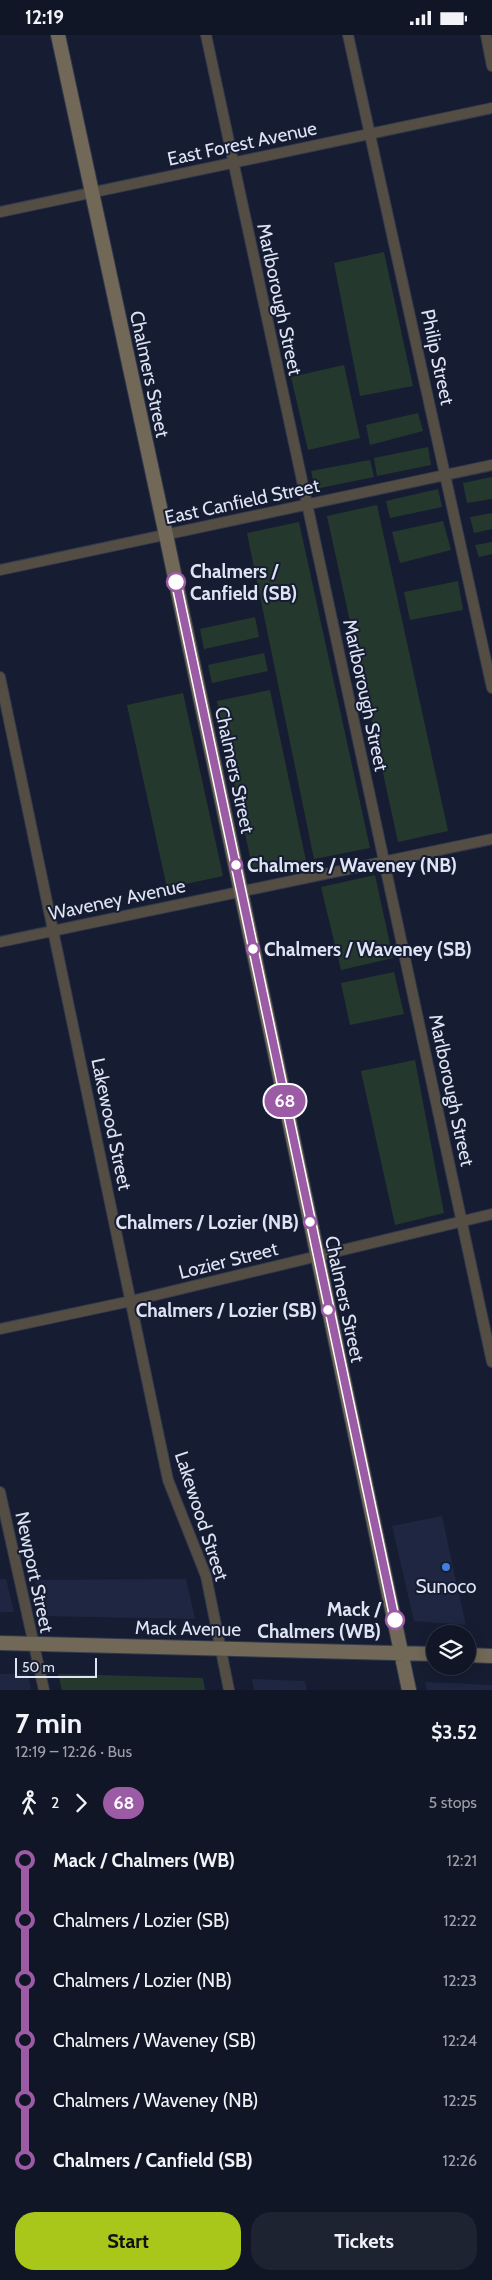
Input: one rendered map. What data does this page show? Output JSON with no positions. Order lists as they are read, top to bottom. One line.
{"streets":{"street":["East Forest Avenue","Marlborough Street","Philip Street","Chalmers Street","East Canfield Street","Waveney Avenue","Lakewood Street","Lozier Street","Newport Street","Mack Avenue"]},"crossings":[["East Forest Avenue","Marlborough Street"],["East Forest Avenue","Philip Street"],["East Forest Avenue","Chalmers Street"],["Marlborough Street","East Canfield Street"],["Marlborough Street","Waveney Avenue"],["Marlborough Street","Lozier Street"],["Philip Street","East Canfield Street"],["Chalmers Street","East Canfield Street"],["Chalmers Street","Waveney Avenue"],["Chalmers Street","Lozier Street"],["Chalmers Street","Mack Avenue"],["Waveney Avenue","Lakewood Street"],["Lakewood Street","Lozier Street"],["Lakewood Street","Mack Avenue"],["Newport Street","Mack Avenue"]],"places":["Chalmers / Canfield (SB)","Chalmers / Waveney (NB)","Chalmers / Waveney (SB)","Chalmers / Lozier (NB)","Chalmers / Lozier (SB)","Sunoco","Mack / Chalmers (WB)"],"lines":["bus line 68"],"scale_bar":"50 m","page":{"status":"12:19","on_map":"68","scale":"50 m","heading":["7 min","12:19 – 12:26 · Bus","$3.52"],"legs":["2","68","5 stops"],"list":[{"name":"Mack / Chalmers (WB)","value":"12:21"},{"name":"Chalmers / Lozier (SB)","value":"12:22"},{"name":"Chalmers / Lozier (NB)","value":"12:23"},{"name":"Chalmers / Waveney (SB)","value":"12:24"},{"name":"Chalmers / Waveney (NB)","value":"12:25"},{"name":"Chalmers / Canfield (SB)","value":"12:26"}],"buttons":["Start","Tickets"]}}
